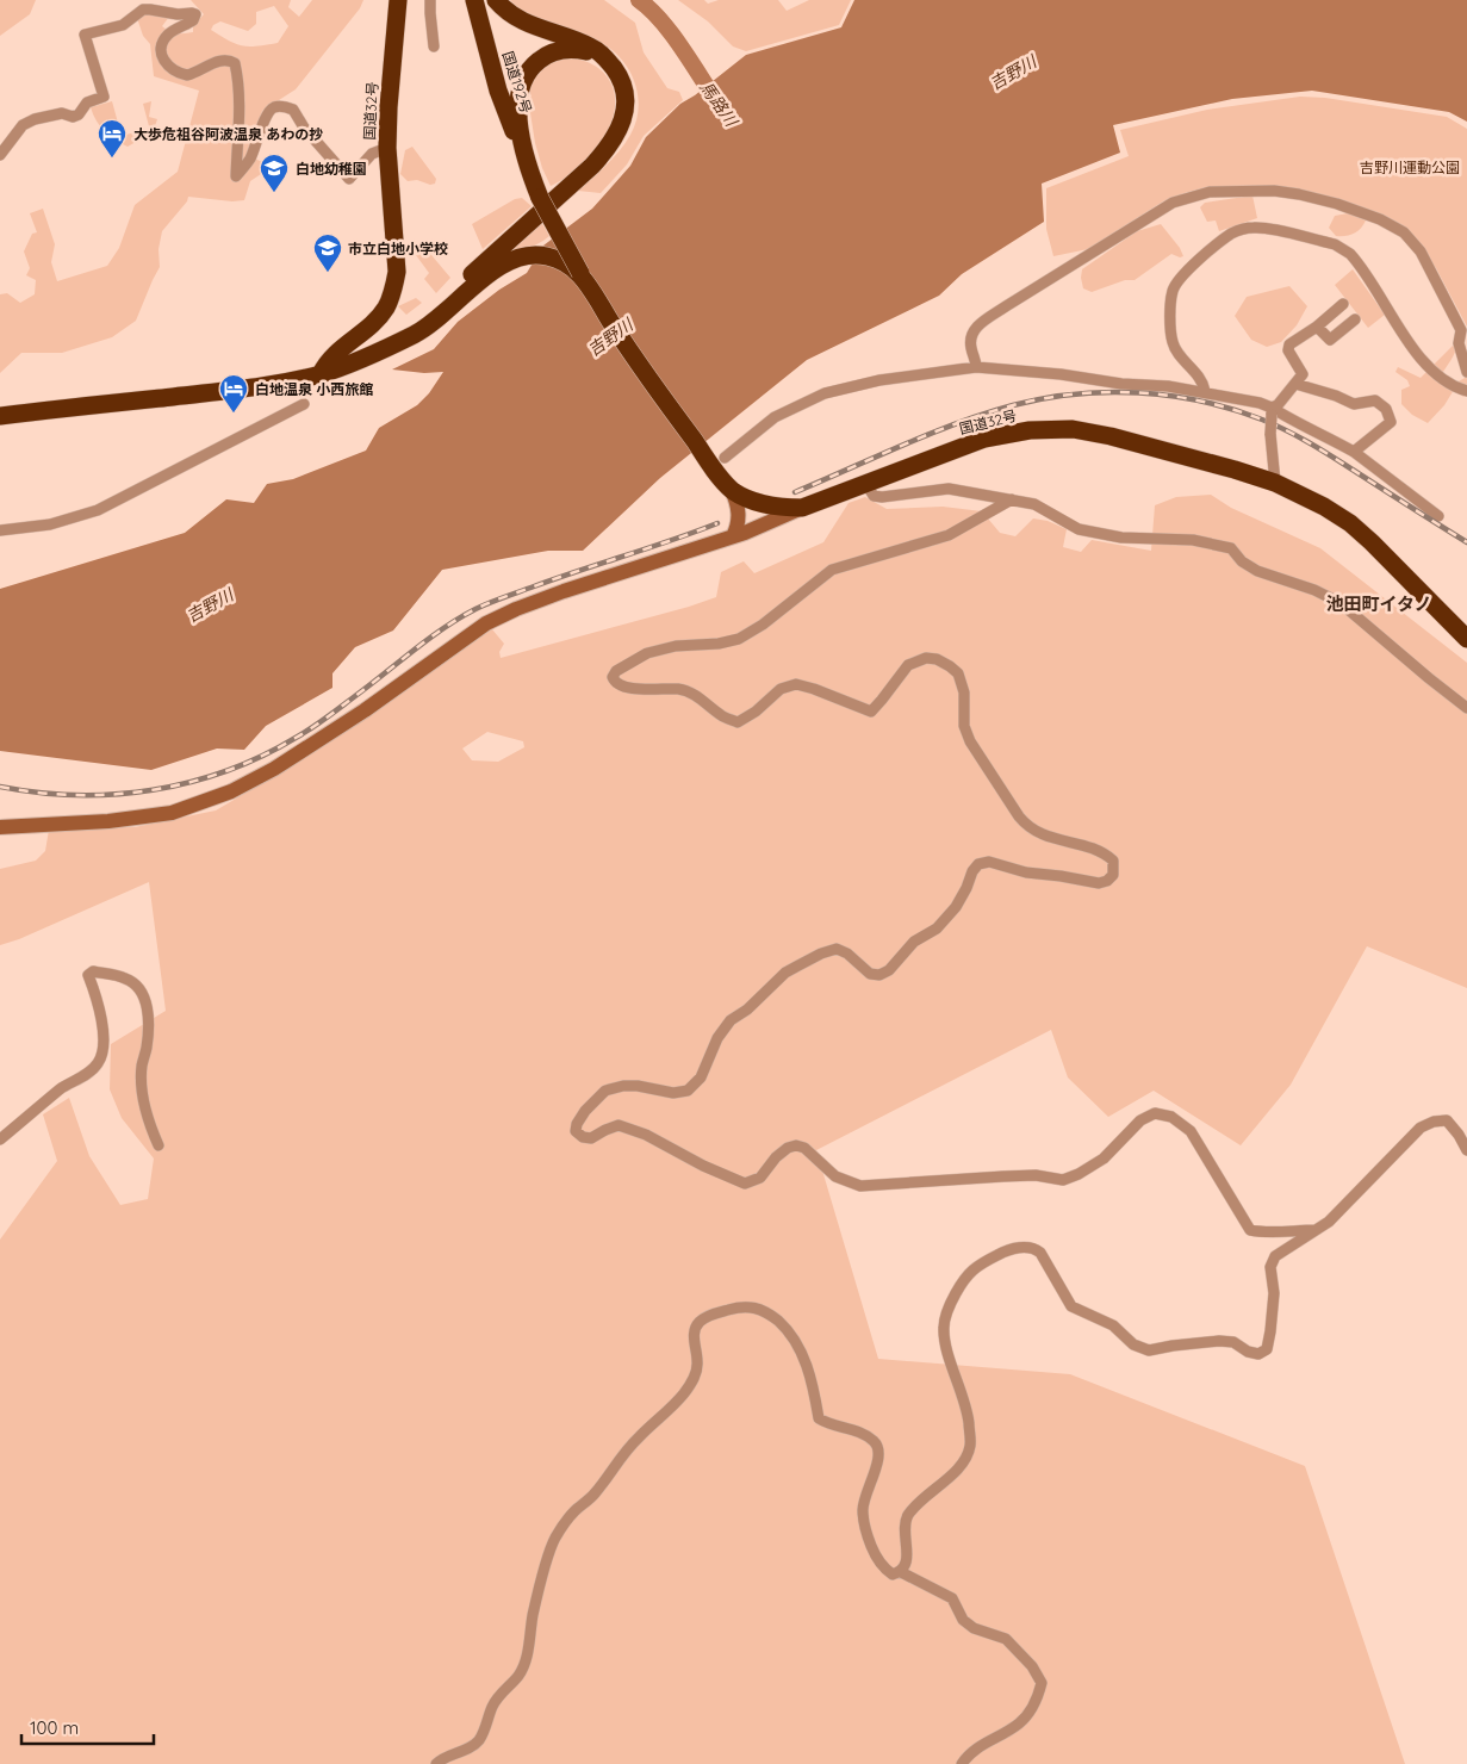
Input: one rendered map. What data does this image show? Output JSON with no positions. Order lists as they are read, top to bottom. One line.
{"streets":{"highway":["国道192号","国道32号"]},"crossings":[["国道192号","国道32号"]],"districts":["池田町イタノ"],"water":["吉野川","馬路川"],"parks":["吉野川運動公園"],"places":{"hotel":["大歩危祖谷阿波温泉 あわの抄","白地温泉 小西旅館"],"school or university":["白地幼稚園","市立白地小学校"]},"scale_bar":"100 m"}
